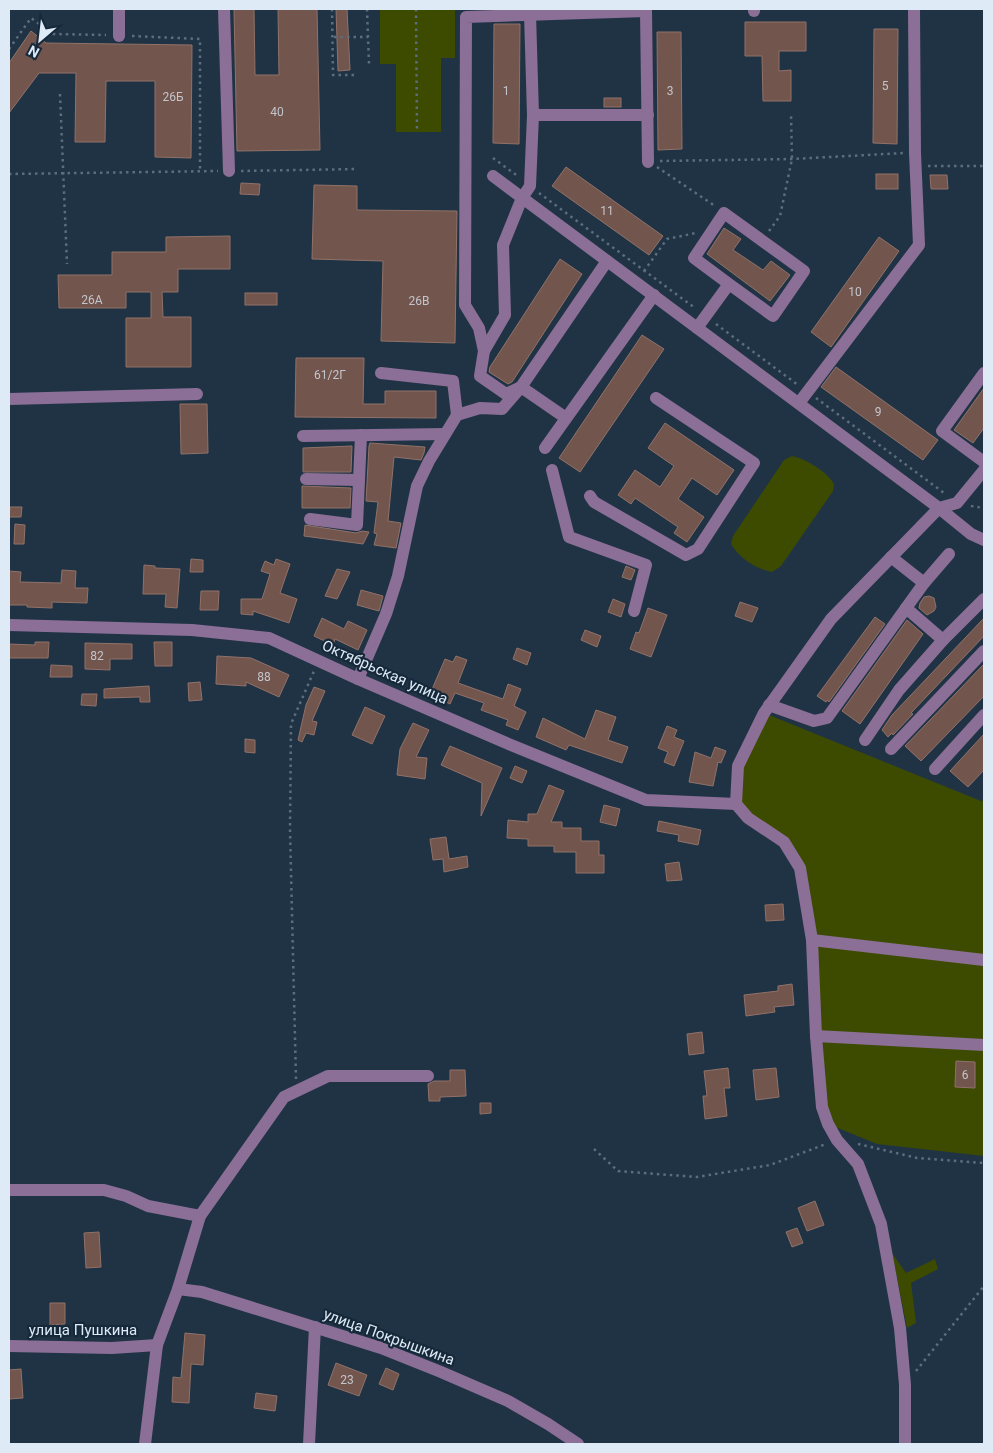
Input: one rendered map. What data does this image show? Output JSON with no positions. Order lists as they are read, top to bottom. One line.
{"streets":{"street":["Октябрьская улица","улица Пушкина","улица Покрышкина"]},"house_numbers":["5","1","3","26Б","40","11","10","26А","26В","61/2Г","9","82","88","6","23"],"north":"bottom left"}
